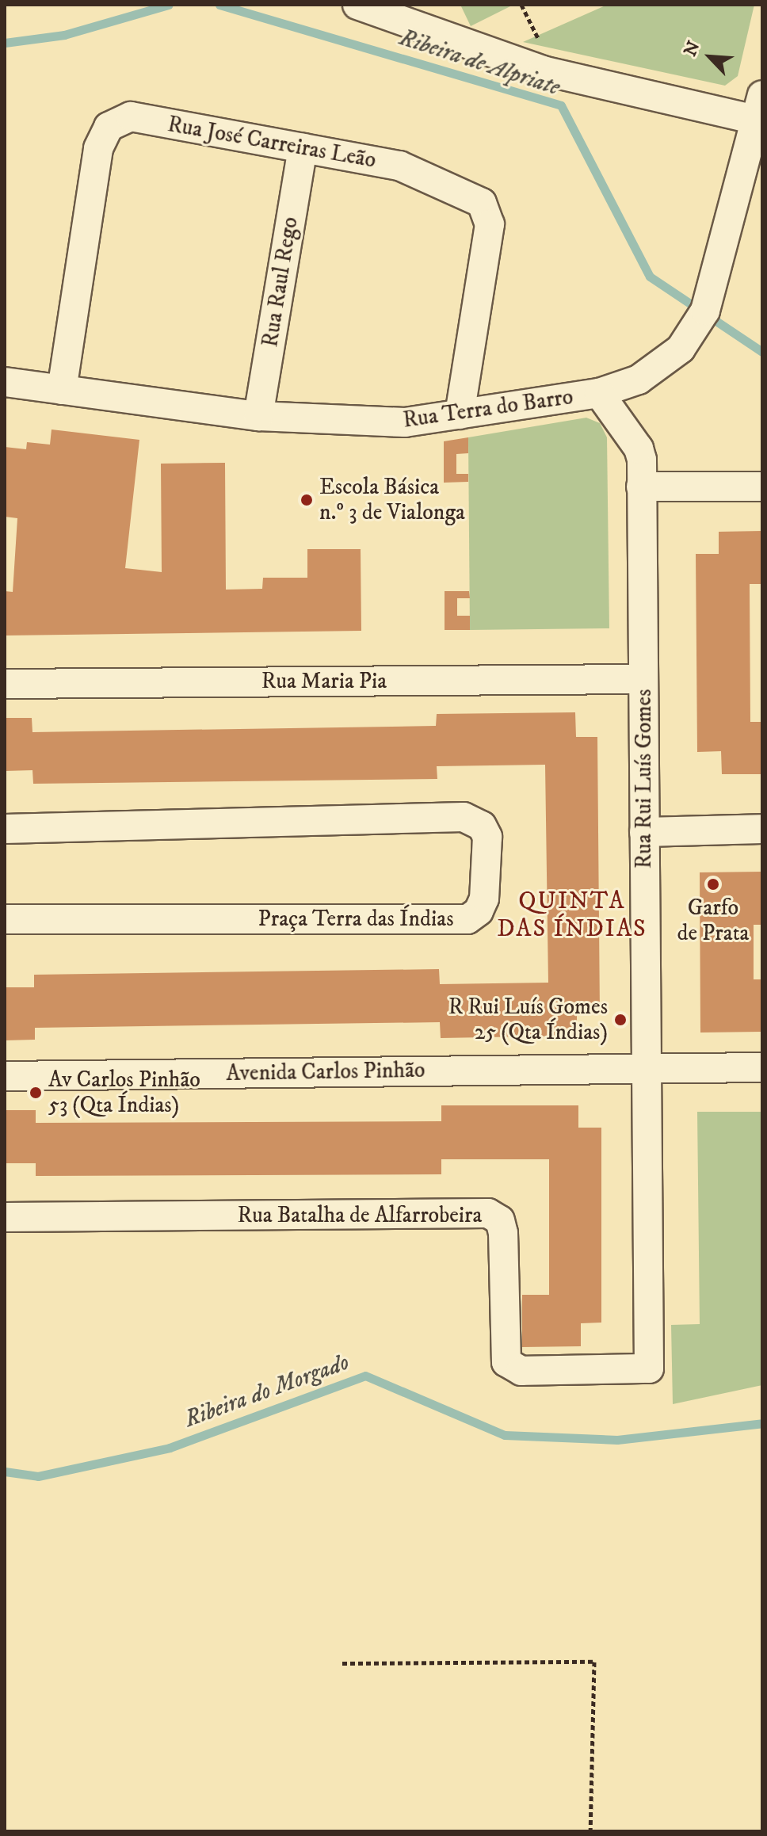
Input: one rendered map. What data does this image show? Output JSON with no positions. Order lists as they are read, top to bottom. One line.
{"streets":{"street":["Rua José Carreiras Leão","Rua Raul Rego","Rua Terra do Barro","Rua Maria Pia","Rua Rui Luís Gomes","Praça Terra das Índias","Avenida Carlos Pinhão","Rua Batalha de Alfarrobeira"]},"crossings":[["Rua José Carreiras Leão","Rua Raul Rego"],["Rua José Carreiras Leão","Rua Terra do Barro"],["Rua Raul Rego","Rua Terra do Barro"],["Rua Terra do Barro","Rua Rui Luís Gomes"],["Rua Maria Pia","Rua Rui Luís Gomes"],["Rua Rui Luís Gomes","Avenida Carlos Pinhão"],["Rua Rui Luís Gomes","Rua Batalha de Alfarrobeira"]],"districts":["QUINTA DAS ÍNDIAS"],"water":["Ribeira de Alpriate","Ribeira do Morgado"],"places":["Escola Básica n.º 3 de Vialonga","Garfo de Prata","R Rui Luís Gomes 25 (Qta Índias)","Av Carlos Pinhão 53 (Qta Índias)"],"north":"top left"}
